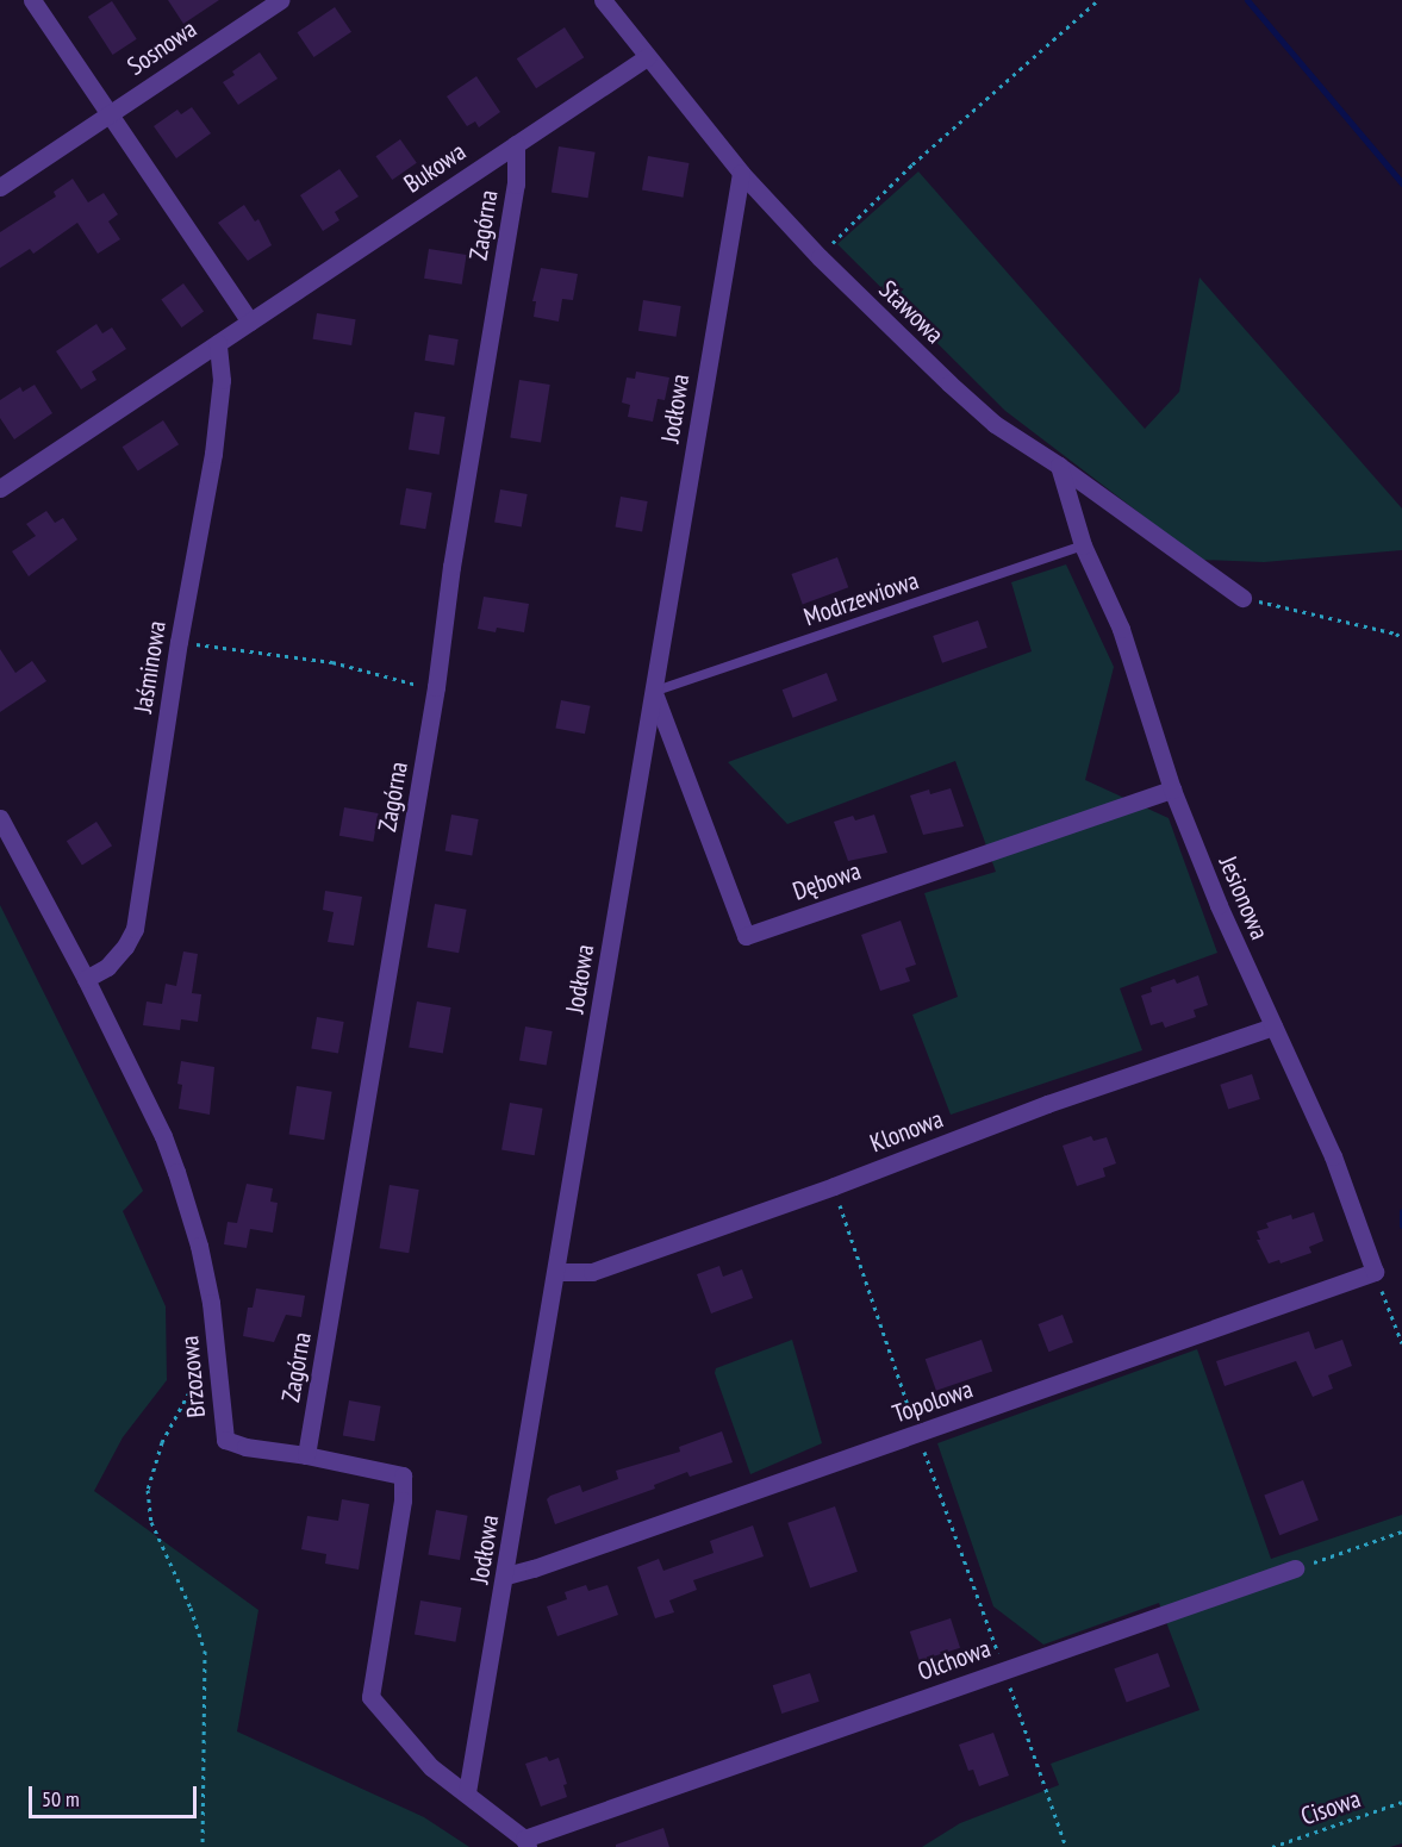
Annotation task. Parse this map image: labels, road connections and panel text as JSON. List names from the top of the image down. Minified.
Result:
{"streets":{"street":["Sosnowa","Bukowa","Zagórna","Stawowa","Jodłowa","Jaśminowa","Dębowa","Jesionowa","Klonowa","Brzozowa","Topolowa","Olchowa"],"lane":["Modrzewiowa"],"path":["Cisowa"]},"crossings":[["Bukowa","Zagórna"],["Bukowa","Stawowa"],["Bukowa","Jaśminowa"],["Zagórna","Brzozowa"],["Stawowa","Jodłowa"],["Stawowa","Jesionowa"],["Jodłowa","Modrzewiowa"],["Jodłowa","Dębowa"],["Jodłowa","Klonowa"],["Jodłowa","Brzozowa"],["Jodłowa","Topolowa"],["Modrzewiowa","Dębowa"],["Modrzewiowa","Jesionowa"],["Jaśminowa","Brzozowa"],["Dębowa","Jesionowa"],["Jesionowa","Klonowa"],["Jesionowa","Topolowa"],["Brzozowa","Olchowa"]],"scale_bar":"50 m"}
